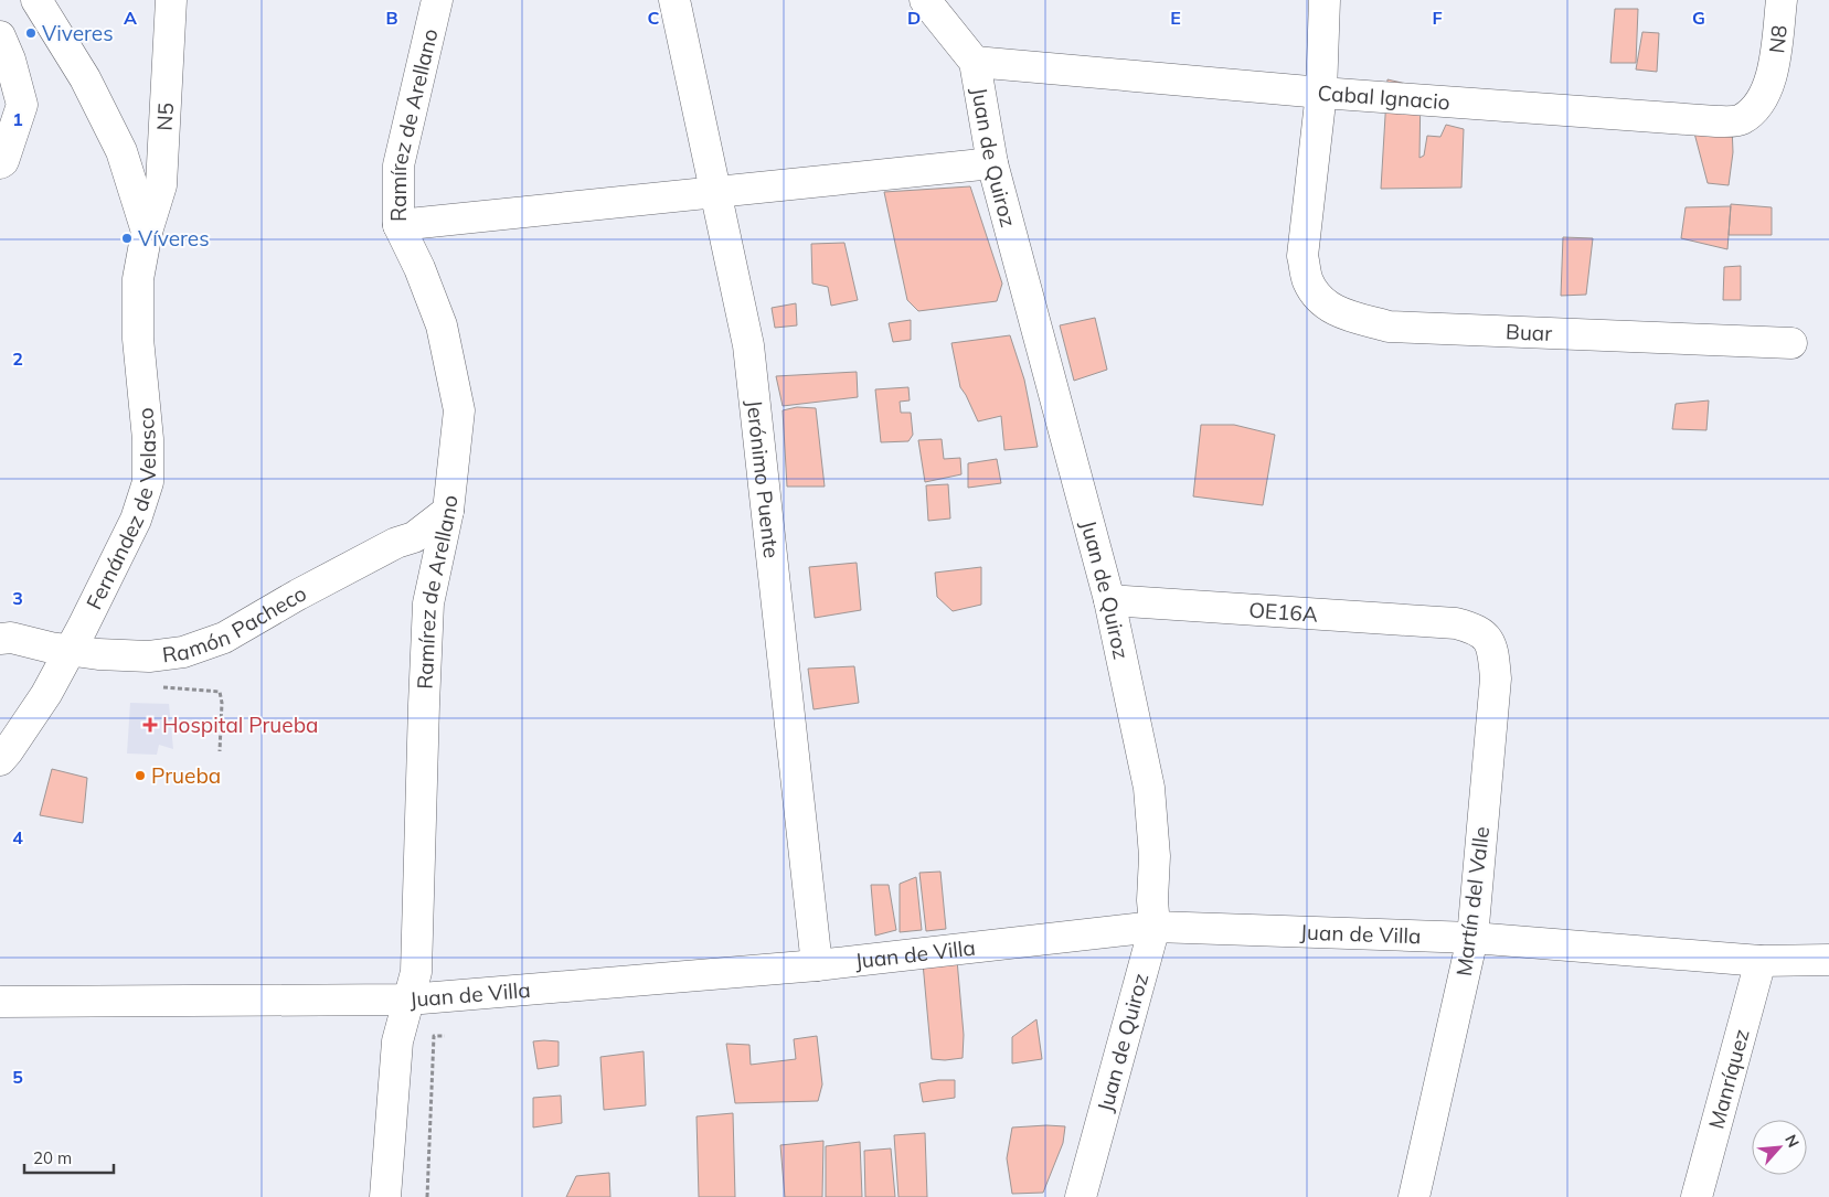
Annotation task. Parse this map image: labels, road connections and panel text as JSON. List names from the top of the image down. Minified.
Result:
{"streets":{"street":["N8","Cabal Ignacio","N5","Ramírez de Arellano","Juan de Quiroz","Buar","Jerónimo Puente","Fernández de Velasco","OE16A","Ramón Pacheco","Martín del Valle","Juan de Villa","Manríquez"]},"crossings":[["N8","Cabal Ignacio"],["Cabal Ignacio","Juan de Quiroz"],["Cabal Ignacio","Buar"],["N5","Fernández de Velasco"],["Ramírez de Arellano","Ramón Pacheco"],["Ramírez de Arellano","Juan de Villa"],["Juan de Quiroz","OE16A"],["Juan de Quiroz","Juan de Villa"],["Jerónimo Puente","Juan de Villa"],["Fernández de Velasco","Ramón Pacheco"],["OE16A","Martín del Valle"],["Martín del Valle","Juan de Villa"],["Juan de Villa","Manríquez"]],"places":{"other":["Viveres","Víveres","Prueba"],"health":["Hospital Prueba"]},"scale_bar":"20 m","north":"top right","grid":{"columns":["A","B","C","D","E","F","G"],"rows":["1","2","3","4","5"]}}
